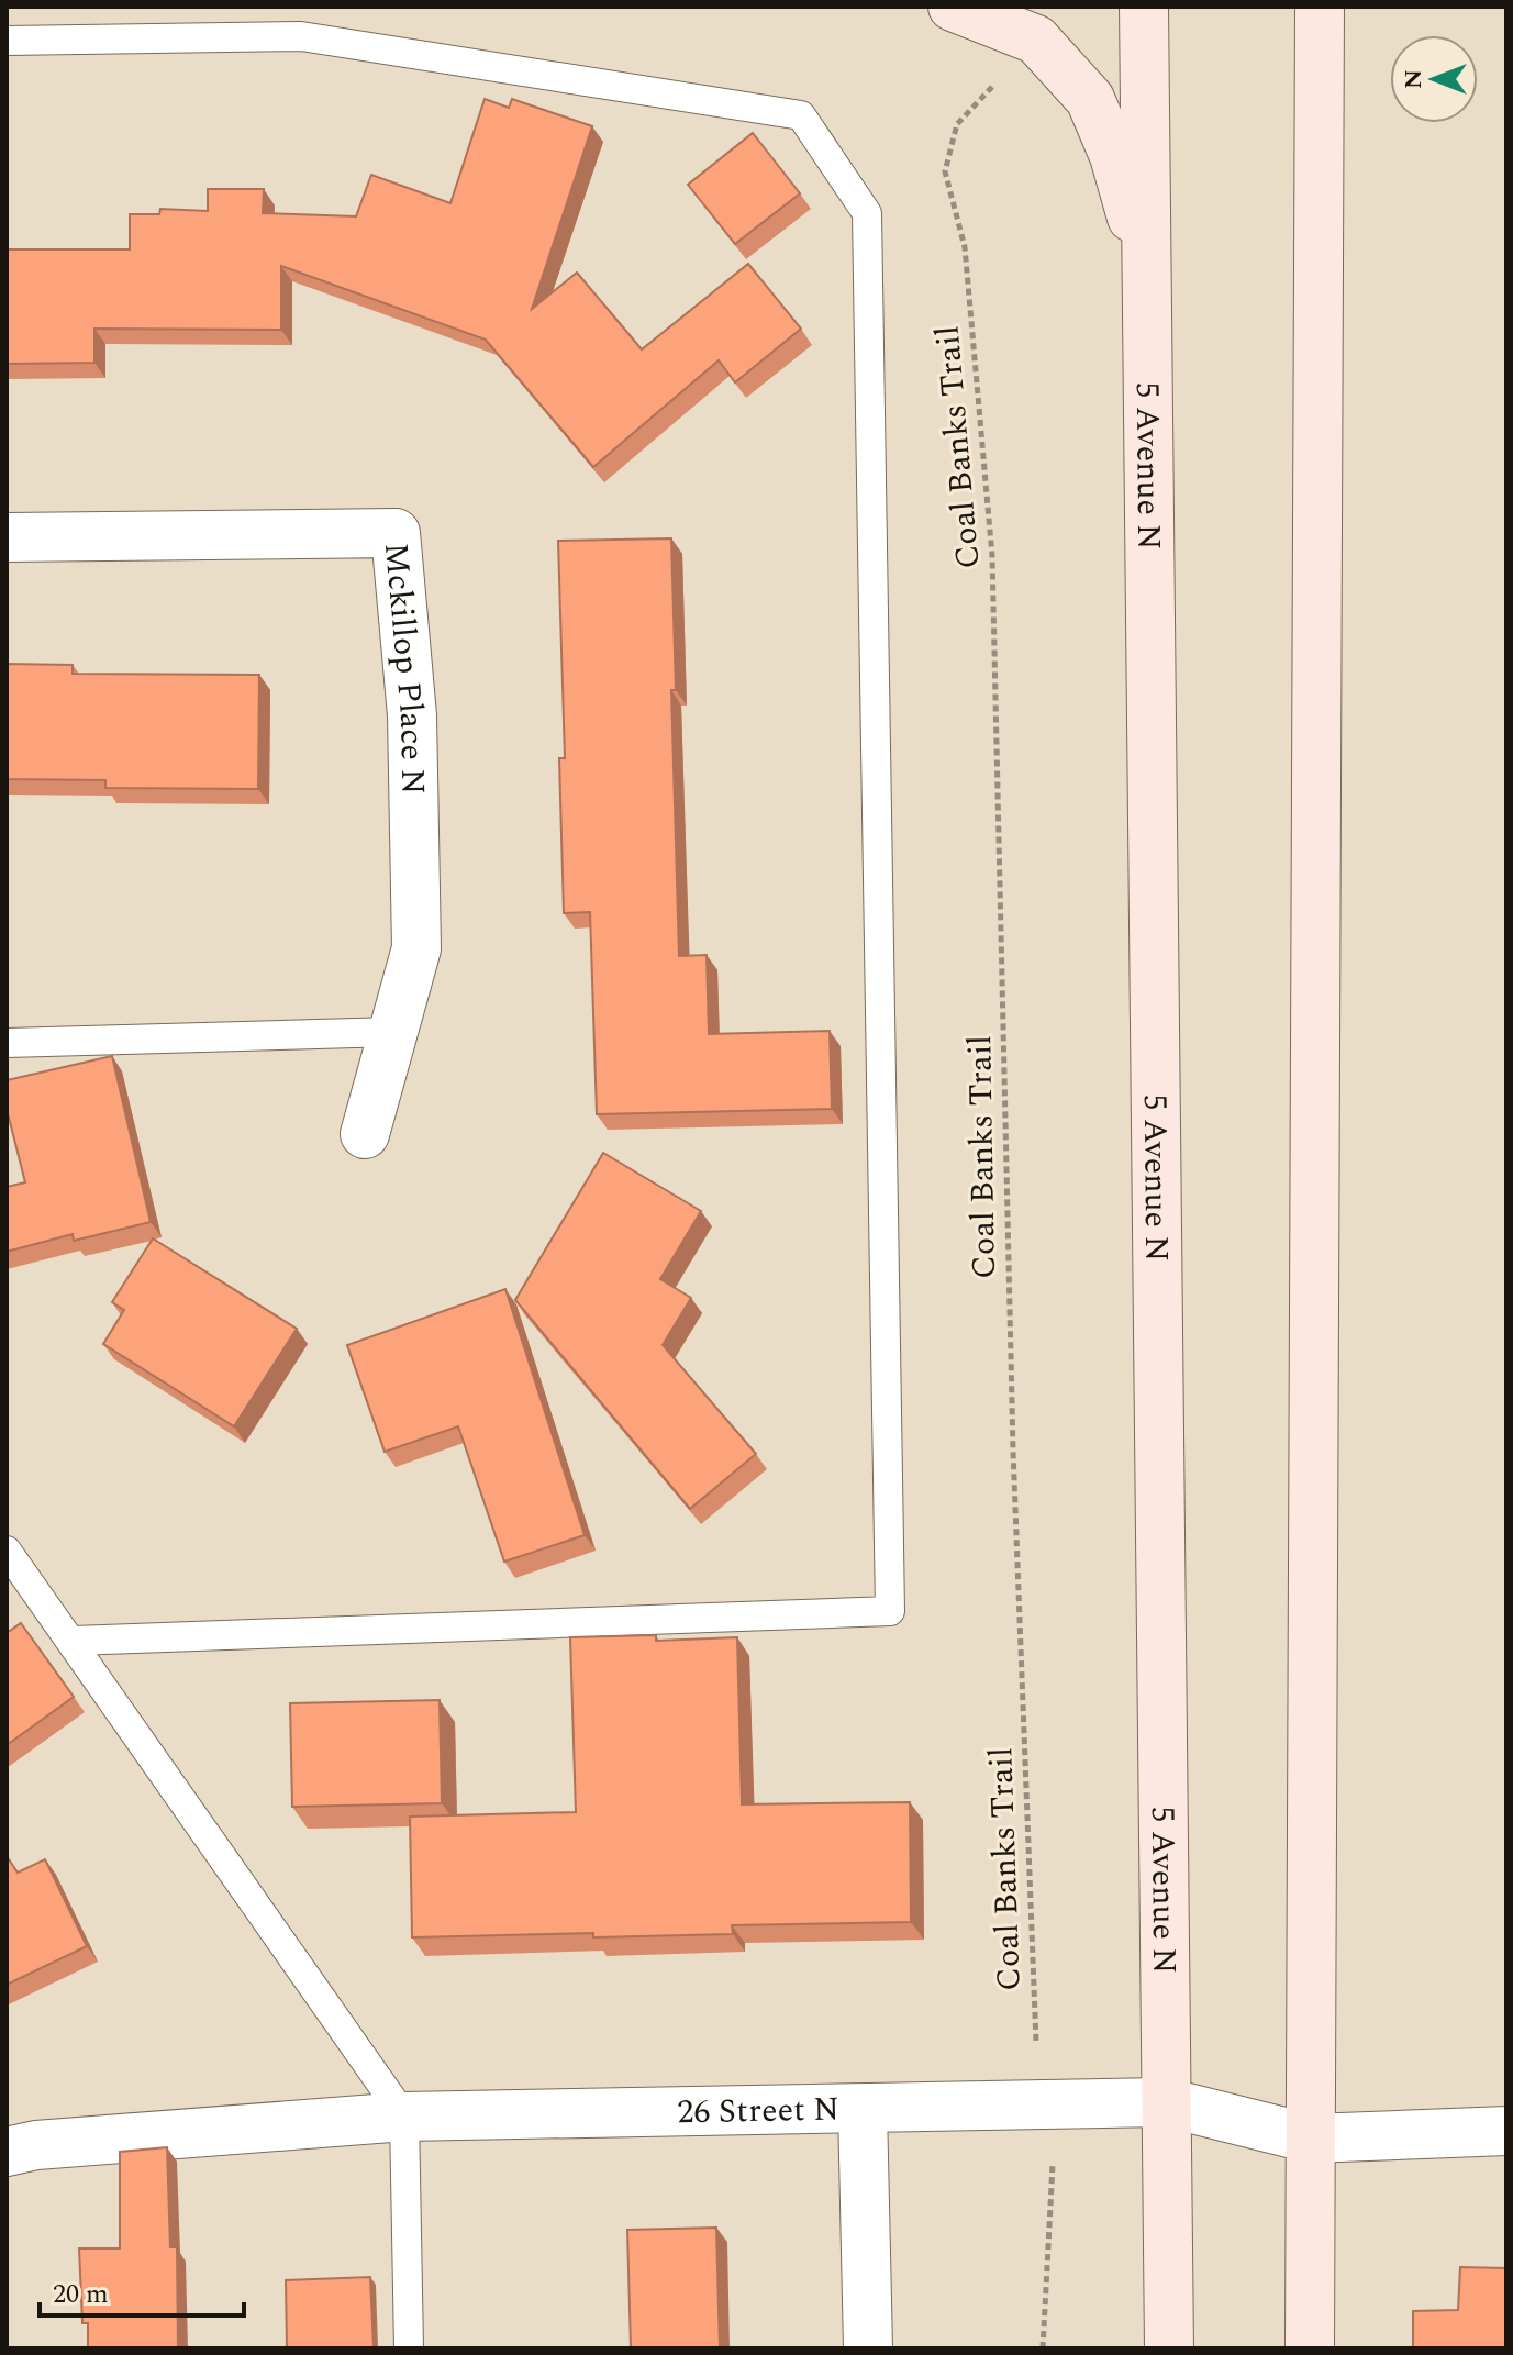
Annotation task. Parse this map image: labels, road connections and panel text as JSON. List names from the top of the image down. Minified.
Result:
{"streets":{"main road":["5 Avenue N"],"street":["Mckillop Place N","26 Street N"],"path":["Coal Banks Trail"]},"crossings":[["Coal Banks Trail","26 Street N"],["5 Avenue N","26 Street N"]],"scale_bar":"20 m","north":"left"}
